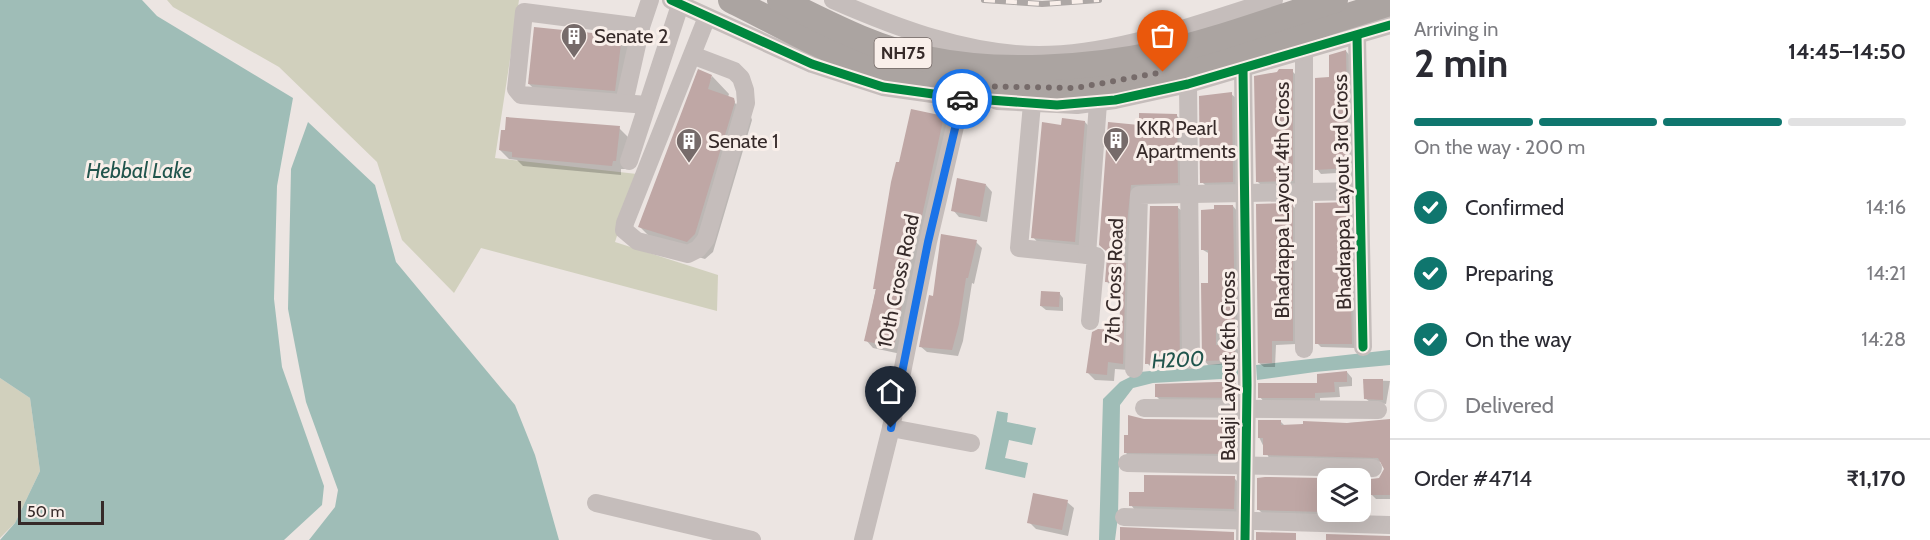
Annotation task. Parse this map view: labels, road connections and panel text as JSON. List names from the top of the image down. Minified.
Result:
{"streets":{"highway":["NH75"],"street":["Bhadrappa Layout 3rd Cross","Bhadrappa Layout 4th Cross","10th Cross Road","7th Cross Road","Balaji Layout 6th Cross"]},"crossings":[["NH75","10th Cross Road"]],"water":["Hebbal Lake","H200"],"places":{"building":["Senate 2","KKR Pearl Apartments","Senate 1"]},"scale_bar":"50 m","page":{"heading":["2 min","Arriving in","14:45–14:50"],"panel":["Order #4714","₹1,170"],"bar":"On the way · 200 m","list":[["Confirmed","14:16"],["Preparing","14:21"],["On the way","14:28"],"Delivered"],"scale":"50 m"}}
